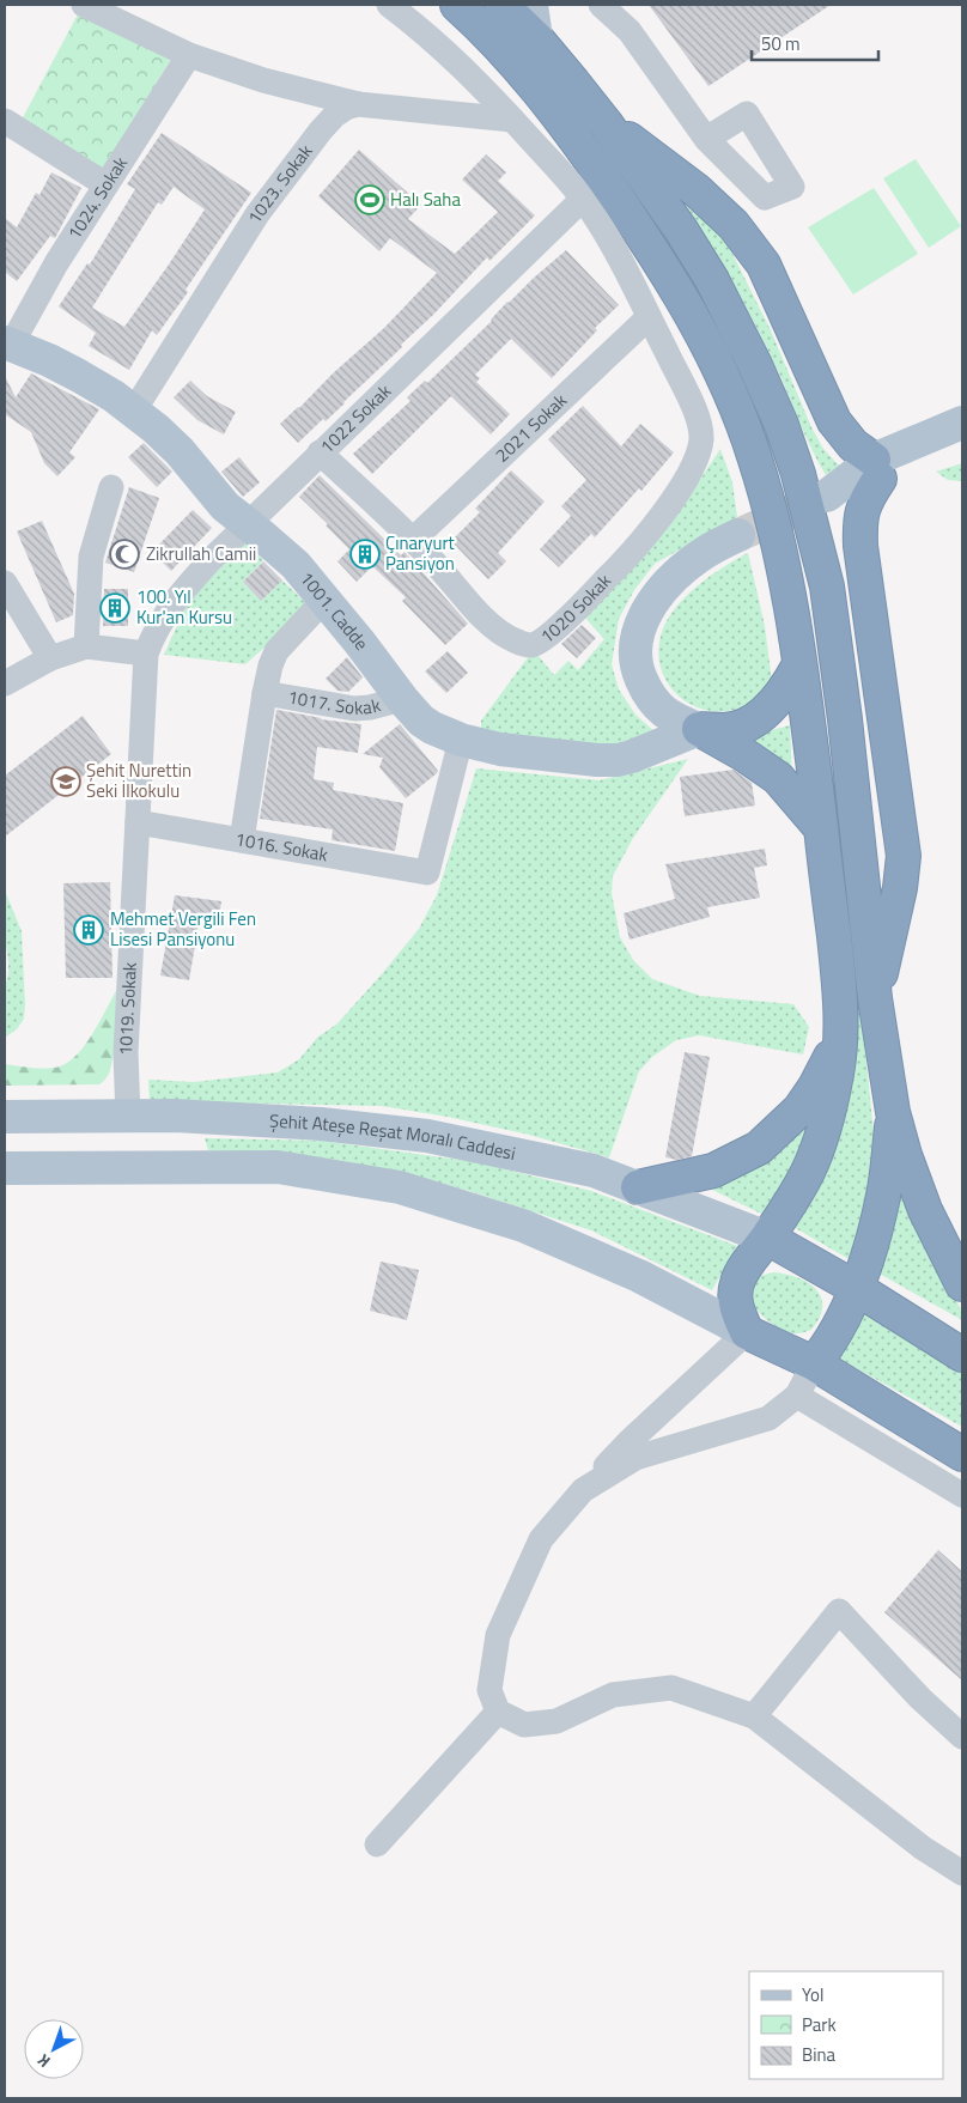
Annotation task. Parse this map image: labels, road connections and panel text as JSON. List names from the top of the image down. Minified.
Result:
{"streets":{"main road":["1001. Cadde","Şehit Ateşe Reşat Moralı Caddesi"],"street":["1023. Sokak","1024. Sokak","1022 Sokak","2021 Sokak","1020 Sokak","1017. Sokak","1016. Sokak","1019. Sokak"]},"crossings":[["1023. Sokak","1001. Cadde"],["1024. Sokak","1001. Cadde"],["1022 Sokak","1020 Sokak"],["1022 Sokak","1001. Cadde"],["1022 Sokak","1019. Sokak"],["2021 Sokak","1020 Sokak"],["1001. Cadde","1017. Sokak"],["1001. Cadde","1016. Sokak"],["1016. Sokak","1019. Sokak"],["1019. Sokak","Şehit Ateşe Reşat Moralı Caddesi"]],"places":{"sports":["Halı Saha"],"mosque":["Zikrullah Camii"],"building":["Çınaryurt Pansiyon","100. Yıl Kur'an Kursu","Mehmet Vergili Fen Lisesi Pansiyonu"],"school or university":["Şehit Nurettin Seki İlkokulu"]},"legend":["Yol","Park","Bina"],"scale_bar":"50 m","north":"bottom left"}
